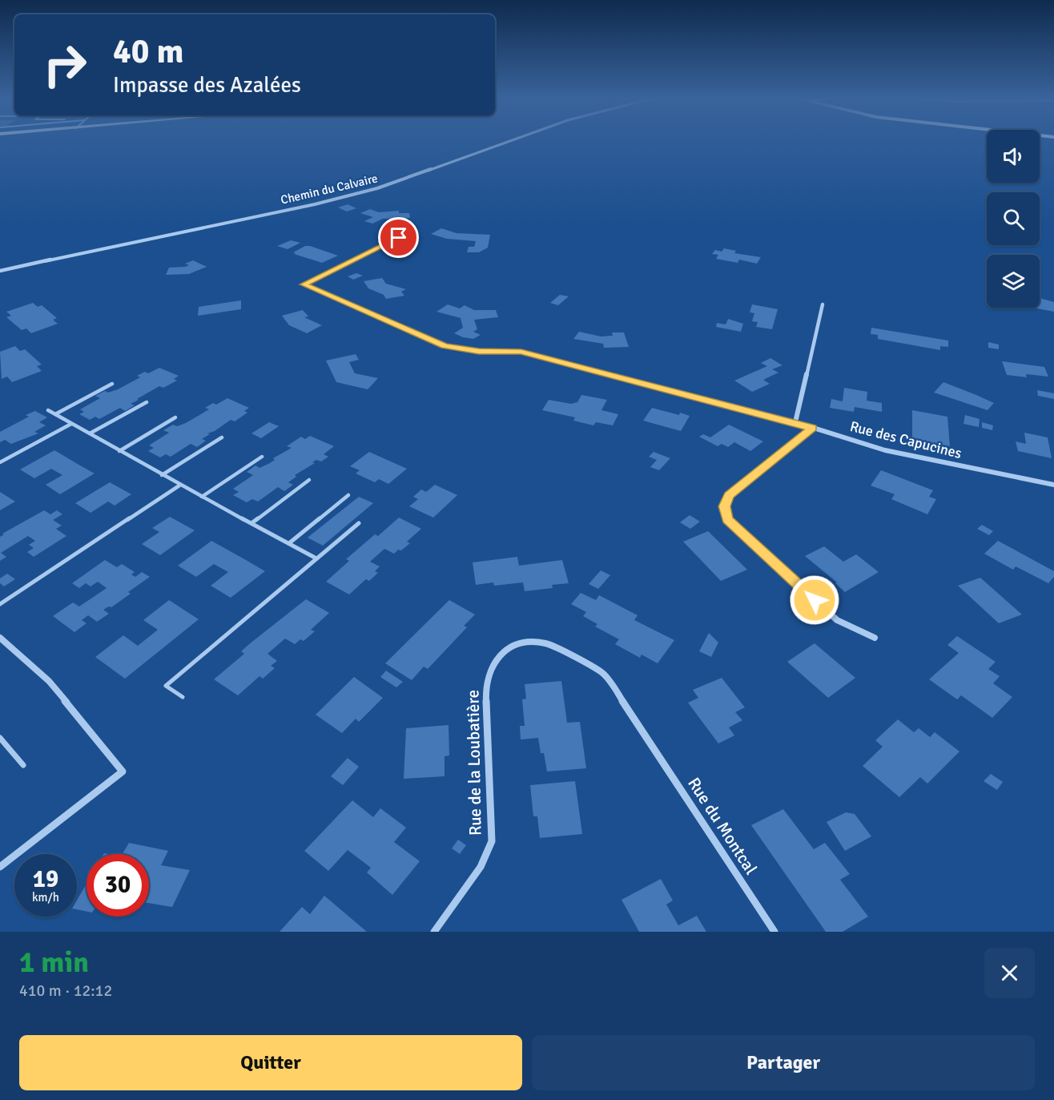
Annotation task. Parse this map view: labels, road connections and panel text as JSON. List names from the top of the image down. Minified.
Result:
{"streets":{"street":["Chemin du Calvaire","Rue des Capucines","Rue de la Loubatière","Rue du Montcal"]},"crossings":[["Rue de la Loubatière","Rue du Montcal"]],"page":{"turn":["40 m","Impasse des Azalées"],"speed":"19 km/h","limit":"30","heading":["1 min","410 m · 12:12"],"buttons":["Quitter","Partager"]}}
